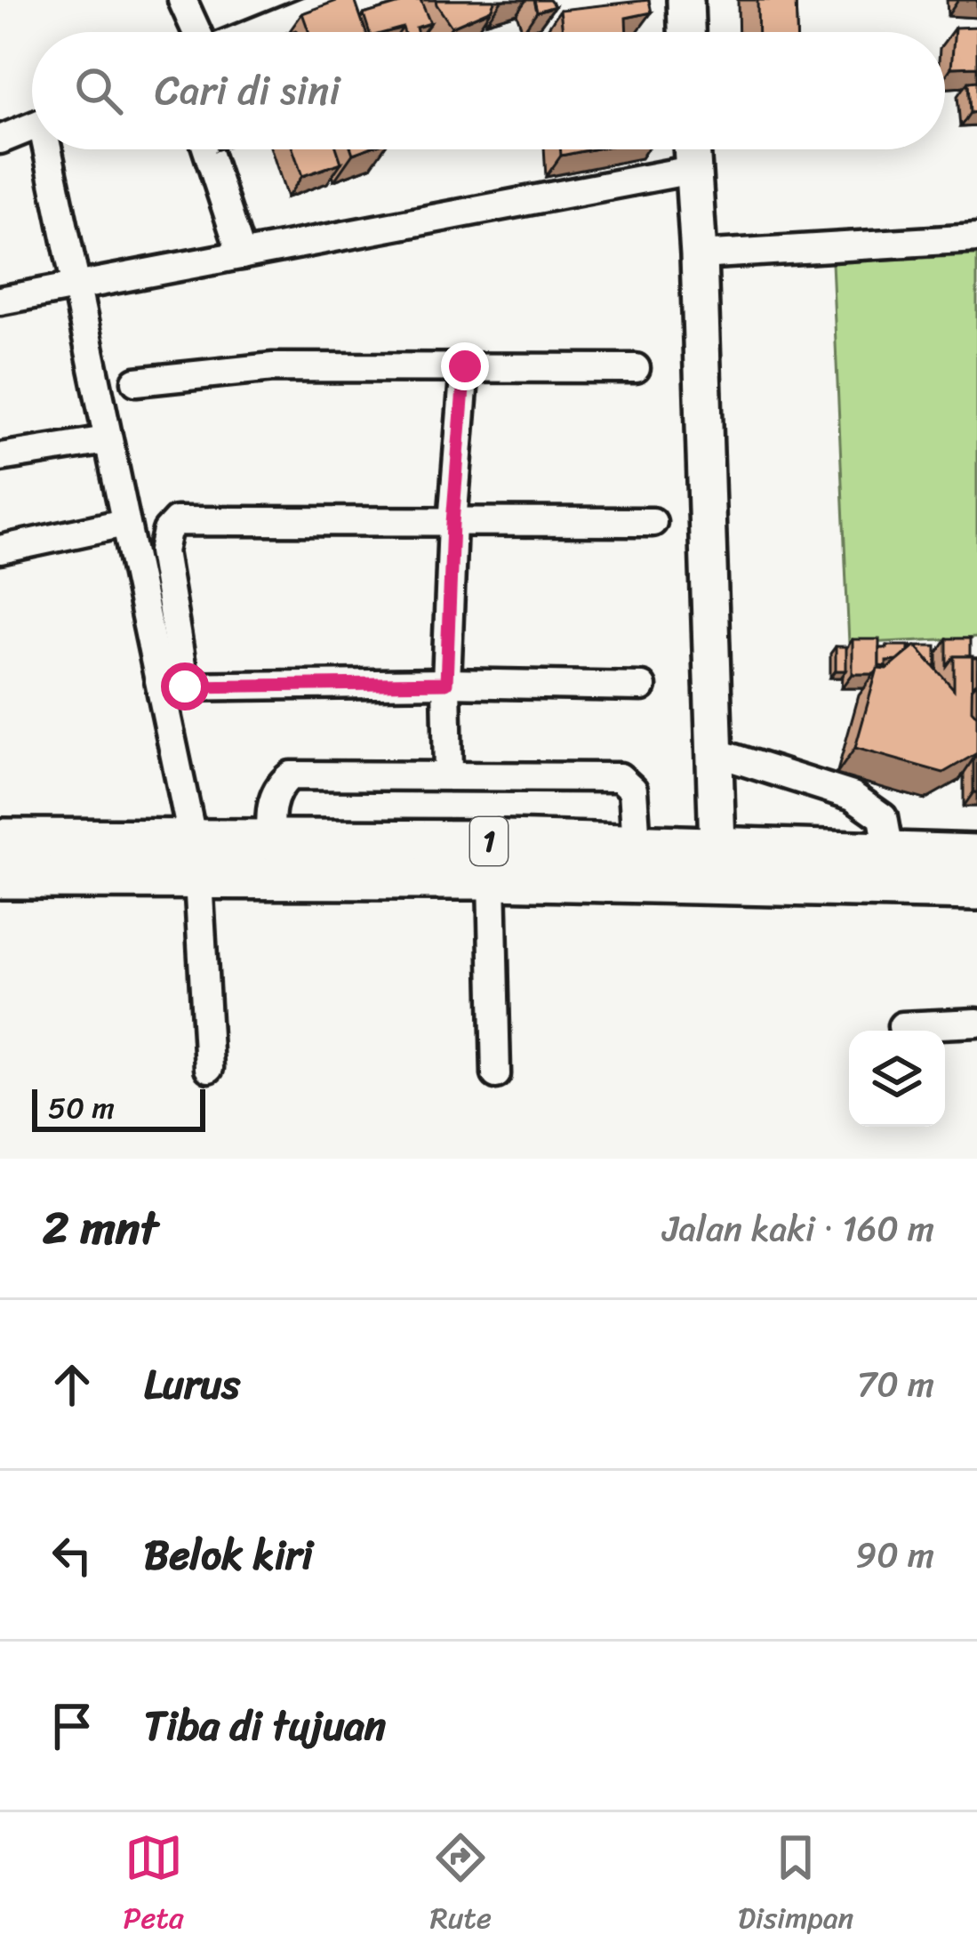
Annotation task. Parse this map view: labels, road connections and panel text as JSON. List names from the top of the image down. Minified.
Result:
{"streets":{"highway":["1"]},"scale_bar":"50 m","page":{"search":"Cari di sini","scale":"50 m","heading":["2 mnt","Jalan kaki · 160 m"],"list":[["Lurus","70 m"],["Belok kiri","90 m"],"Tiba di tujuan"],"nav":["Peta","Rute","Disimpan"]}}
